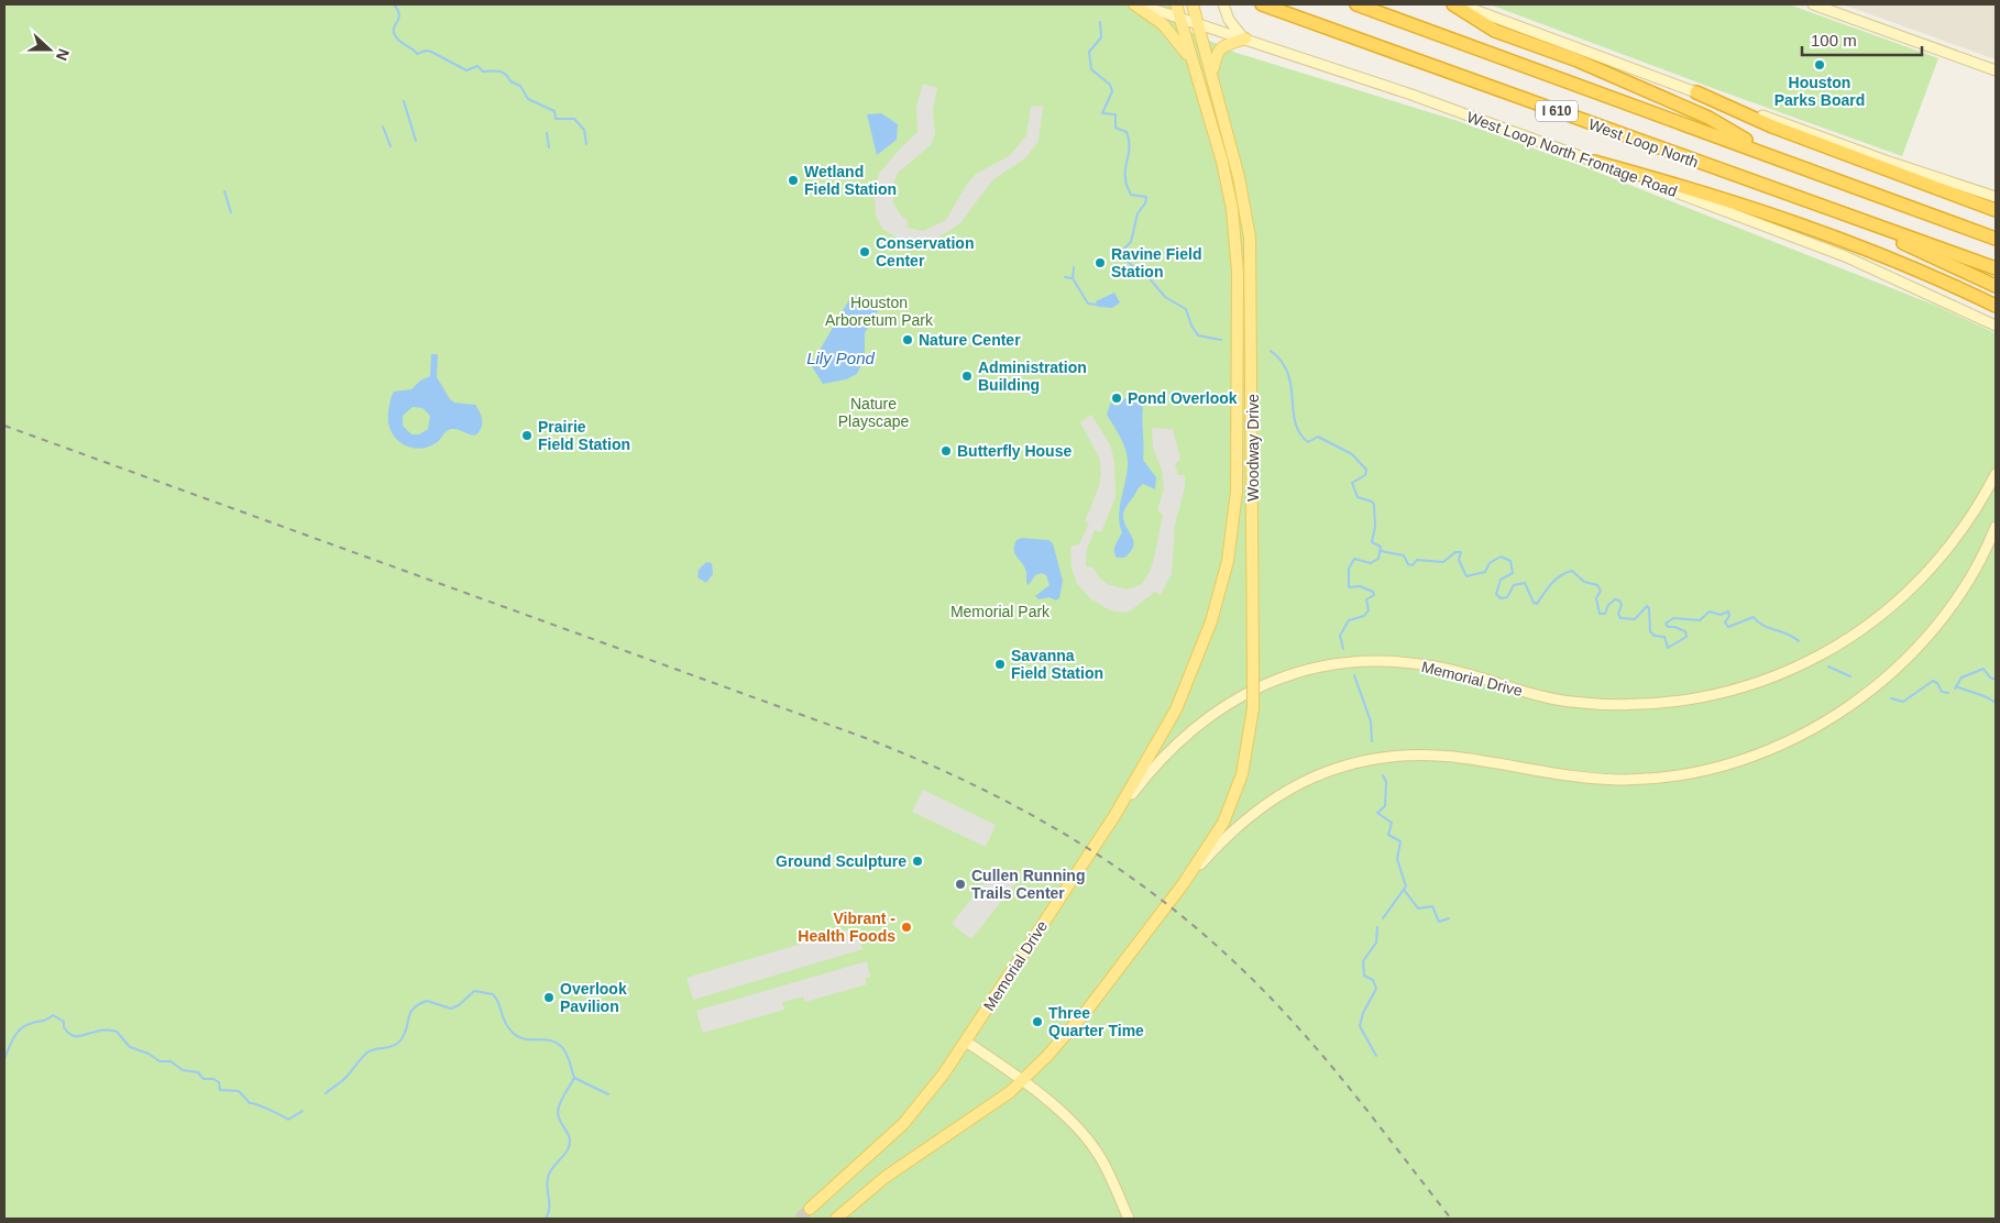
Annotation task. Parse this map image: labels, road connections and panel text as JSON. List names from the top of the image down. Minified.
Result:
{"streets":{"highway":["I 610","West Loop North"],"main road":["West Loop North Frontage Road","Woodway Drive","Memorial Drive"]},"crossings":[["West Loop North Frontage Road","Woodway Drive"],["Woodway Drive","Memorial Drive"]],"water":["Lily Pond"],"parks":["Houston Arboretum Park","Nature Playscape","Memorial Park"],"places":["Houston Parks Board","Wetland Field Station","Conservation Center","Ravine Field Station","Nature Center","Administration Building","Pond Overlook","Prairie Field Station","Butterfly House","Savanna Field Station","Ground Sculpture","Cullen Running Trails Center","Vibrant - Health Foods","Overlook Pavilion","Three Quarter Time"],"scale_bar":"100 m","north":"right"}
